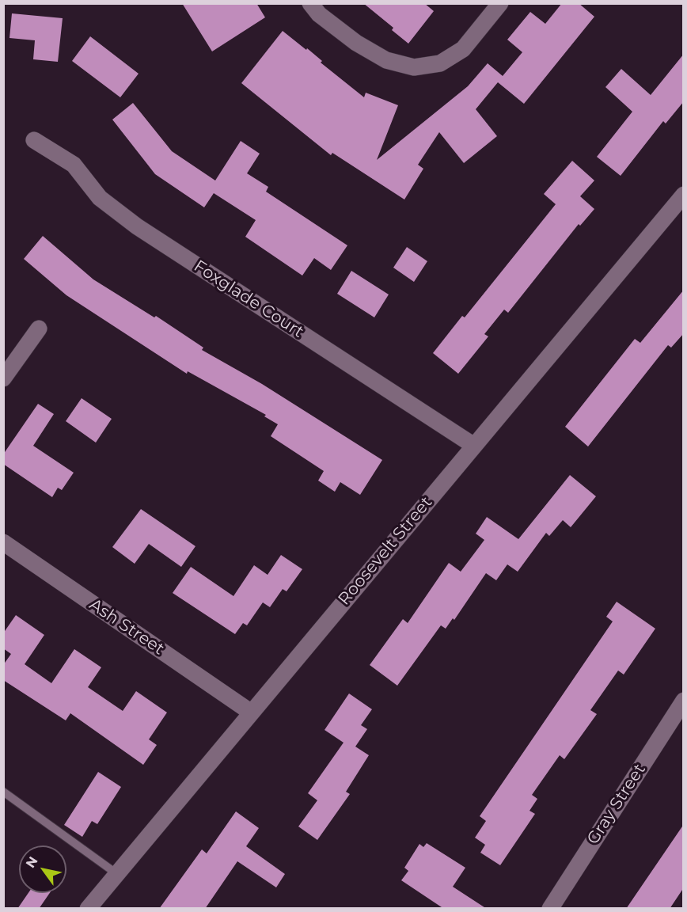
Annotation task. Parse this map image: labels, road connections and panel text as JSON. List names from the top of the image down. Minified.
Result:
{"streets":{"street":["Foxglade Court","Roosevelt Street","Ash Street","Gray Street"]},"crossings":[["Foxglade Court","Roosevelt Street"],["Roosevelt Street","Ash Street"]],"north":"top left"}
